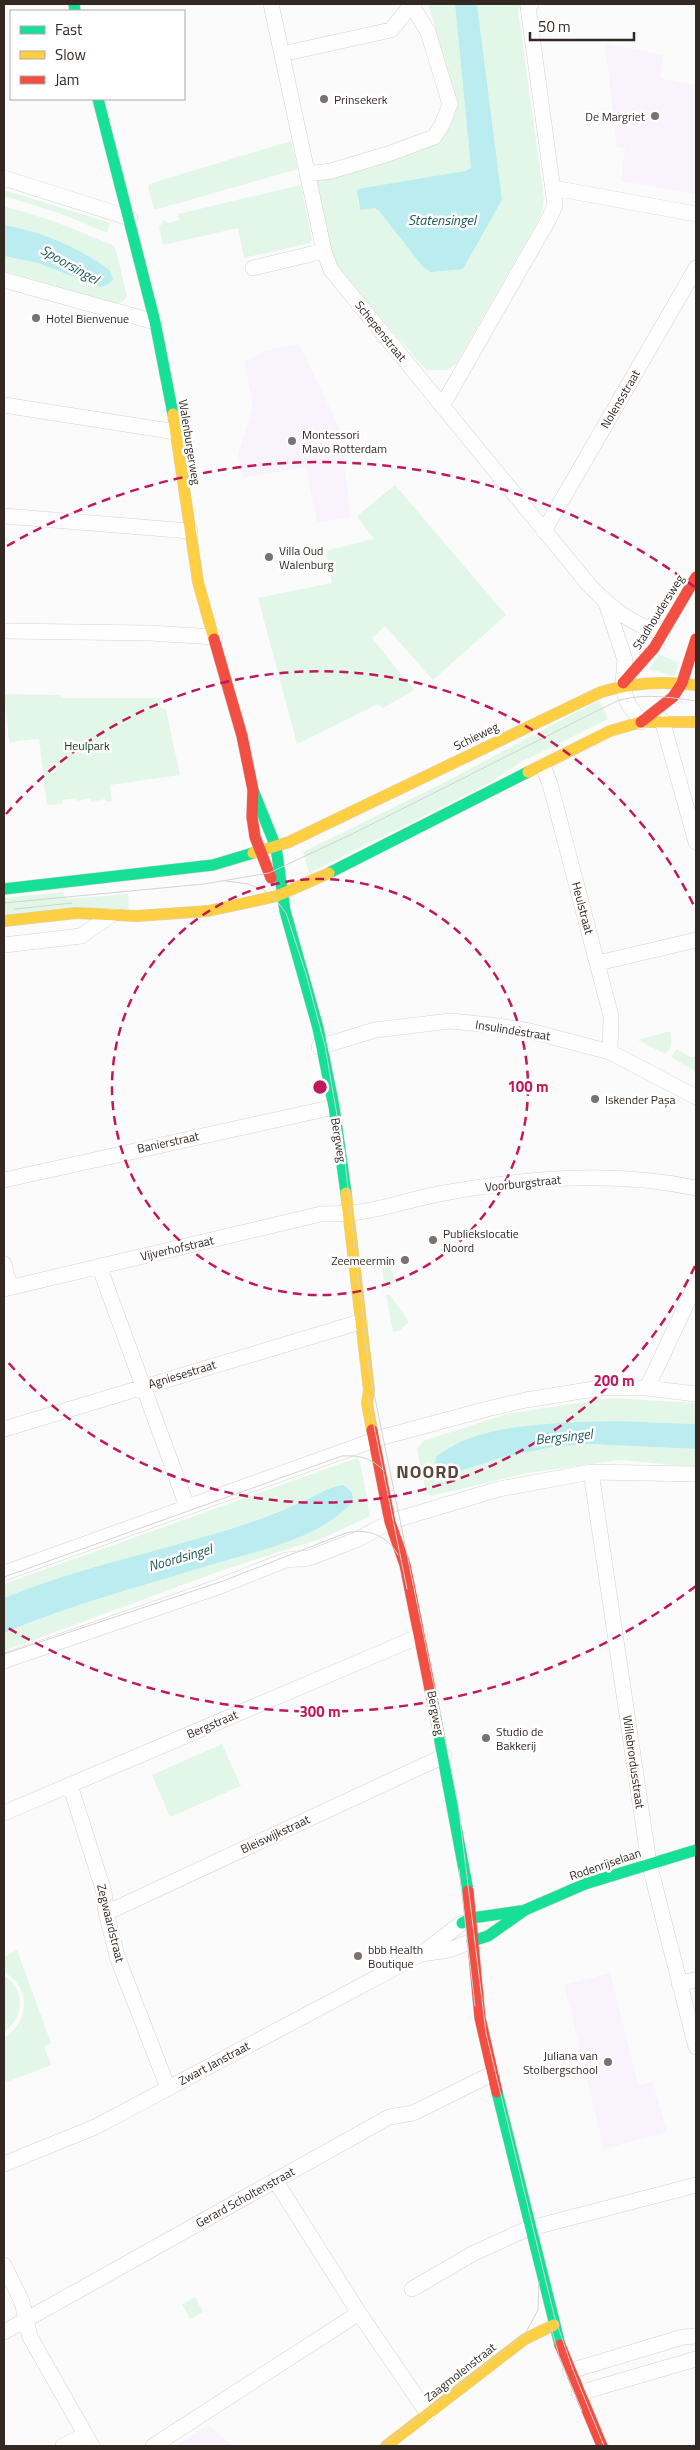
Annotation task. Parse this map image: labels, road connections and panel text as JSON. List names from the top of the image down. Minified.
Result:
{"streets":{"street":["Schepenstraat","Nolensstraat","Walenburgerweg","Stadhoudersweg","Schieweg","Heulstraat","Insulindestraat","Bergweg","Banierstraat","Voorburgstraat","Vijverhofstraat","Agniesestraat","Bergstraat","Willebrordusstraat","Bleiswijkstraat","Rodenrijselaan","Zegwaardstraat","Zwart Janstraat","Gerard Scholtenstraat","Zaagmolenstraat"]},"crossings":[["Schepenstraat","Nolensstraat"],["Schepenstraat","Stadhoudersweg"],["Schepenstraat","Schieweg"],["Walenburgerweg","Schieweg"],["Walenburgerweg","Bergweg"],["Stadhoudersweg","Schieweg"],["Heulstraat","Insulindestraat"],["Insulindestraat","Bergweg"],["Bergweg","Banierstraat"],["Bergweg","Voorburgstraat"],["Bergweg","Vijverhofstraat"],["Bergweg","Agniesestraat"],["Bergweg","Bergstraat"],["Bergweg","Bleiswijkstraat"],["Bergweg","Rodenrijselaan"],["Bergweg","Zwart Janstraat"],["Bergweg","Gerard Scholtenstraat"],["Bergweg","Zaagmolenstraat"],["Voorburgstraat","Vijverhofstraat"],["Bergstraat","Zegwaardstraat"],["Willebrordusstraat","Rodenrijselaan"],["Bleiswijkstraat","Zegwaardstraat"],["Rodenrijselaan","Zwart Janstraat"],["Zegwaardstraat","Zwart Janstraat"]],"districts":["NOORD"],"water":["Statensingel","Spoorsingel","Bergsingel","Noordsingel"],"parks":["Heulpark"],"places":["Prinsekerk","De Margriet","Hotel Bienvenue","Montessori Mavo Rotterdam","Villa Oud Walenburg","Iskender Paşa","Publiekslocatie Noord","Zeemeermin","Studio de Bakkerij","bbb Health Boutique","Juliana van Stolbergschool"],"legend":["Fast","Slow","Jam"],"scale_bar":"50 m","rings":["100 m","200 m","300 m"]}
